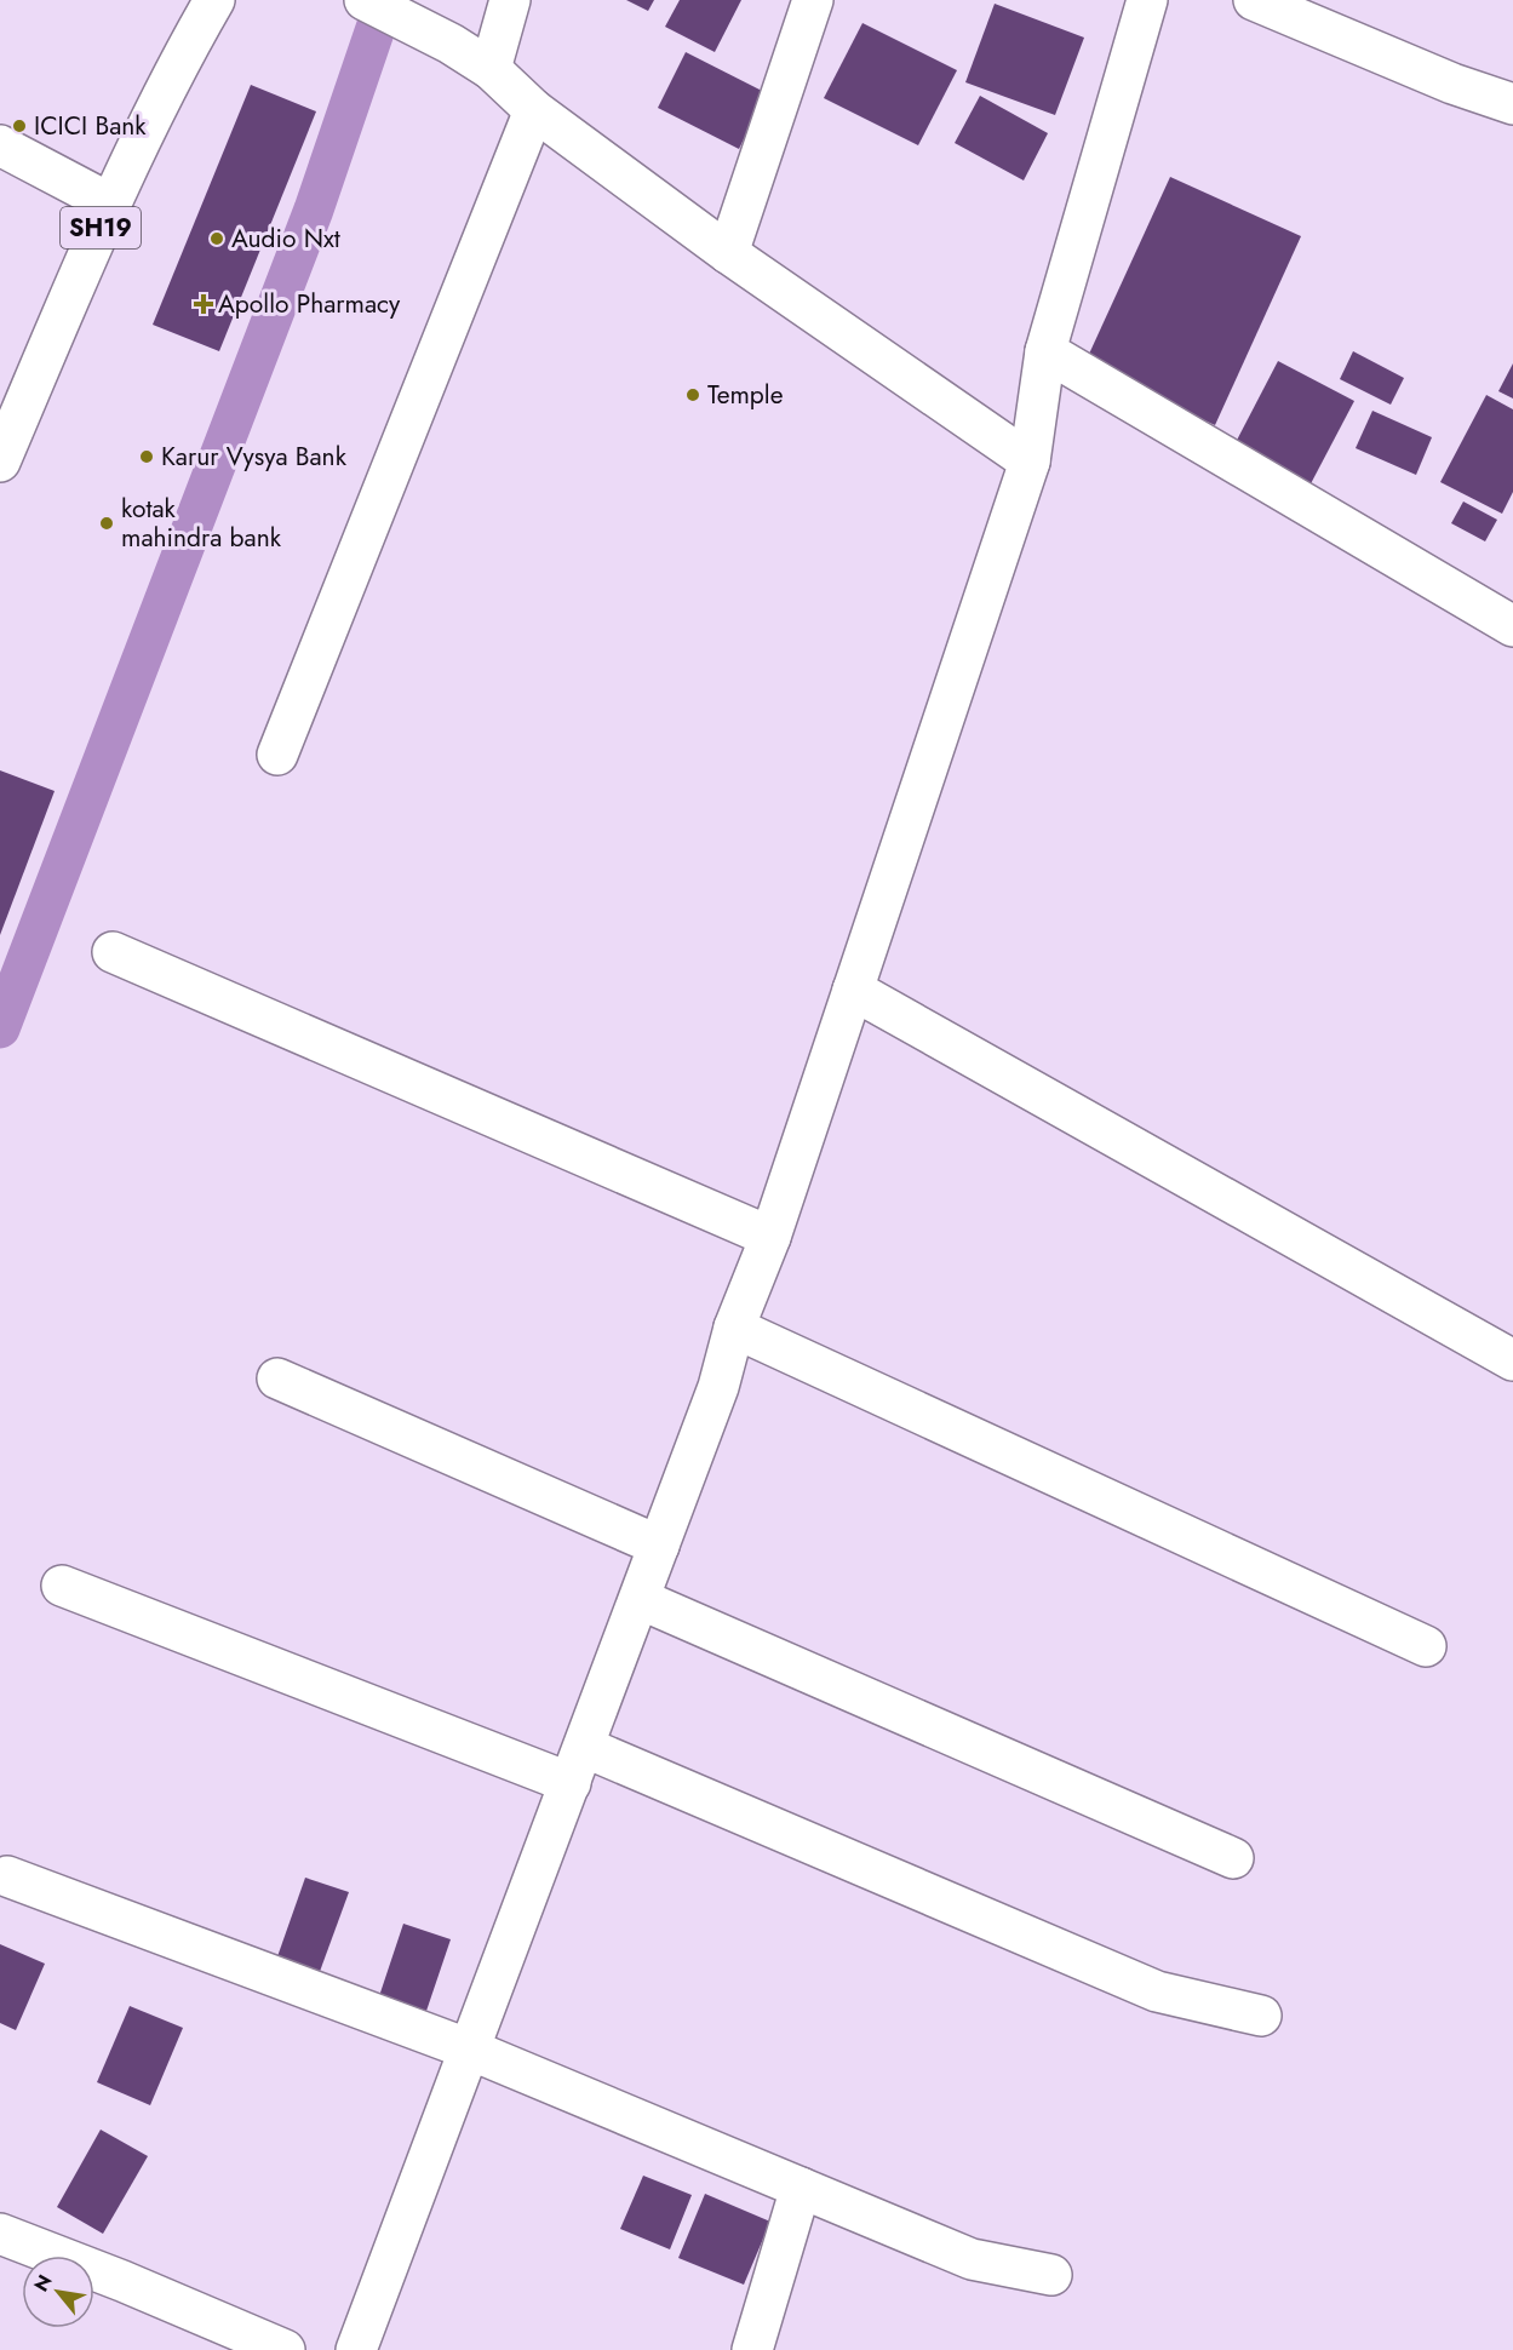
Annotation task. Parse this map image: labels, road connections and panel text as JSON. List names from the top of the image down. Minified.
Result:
{"streets":{"street":["SH19"]},"places":{"other":["ICICI Bank","Audio Nxt","Temple","Karur Vysya Bank","kotak mahindra bank"],"health":["Apollo Pharmacy"]},"north":"top left"}
